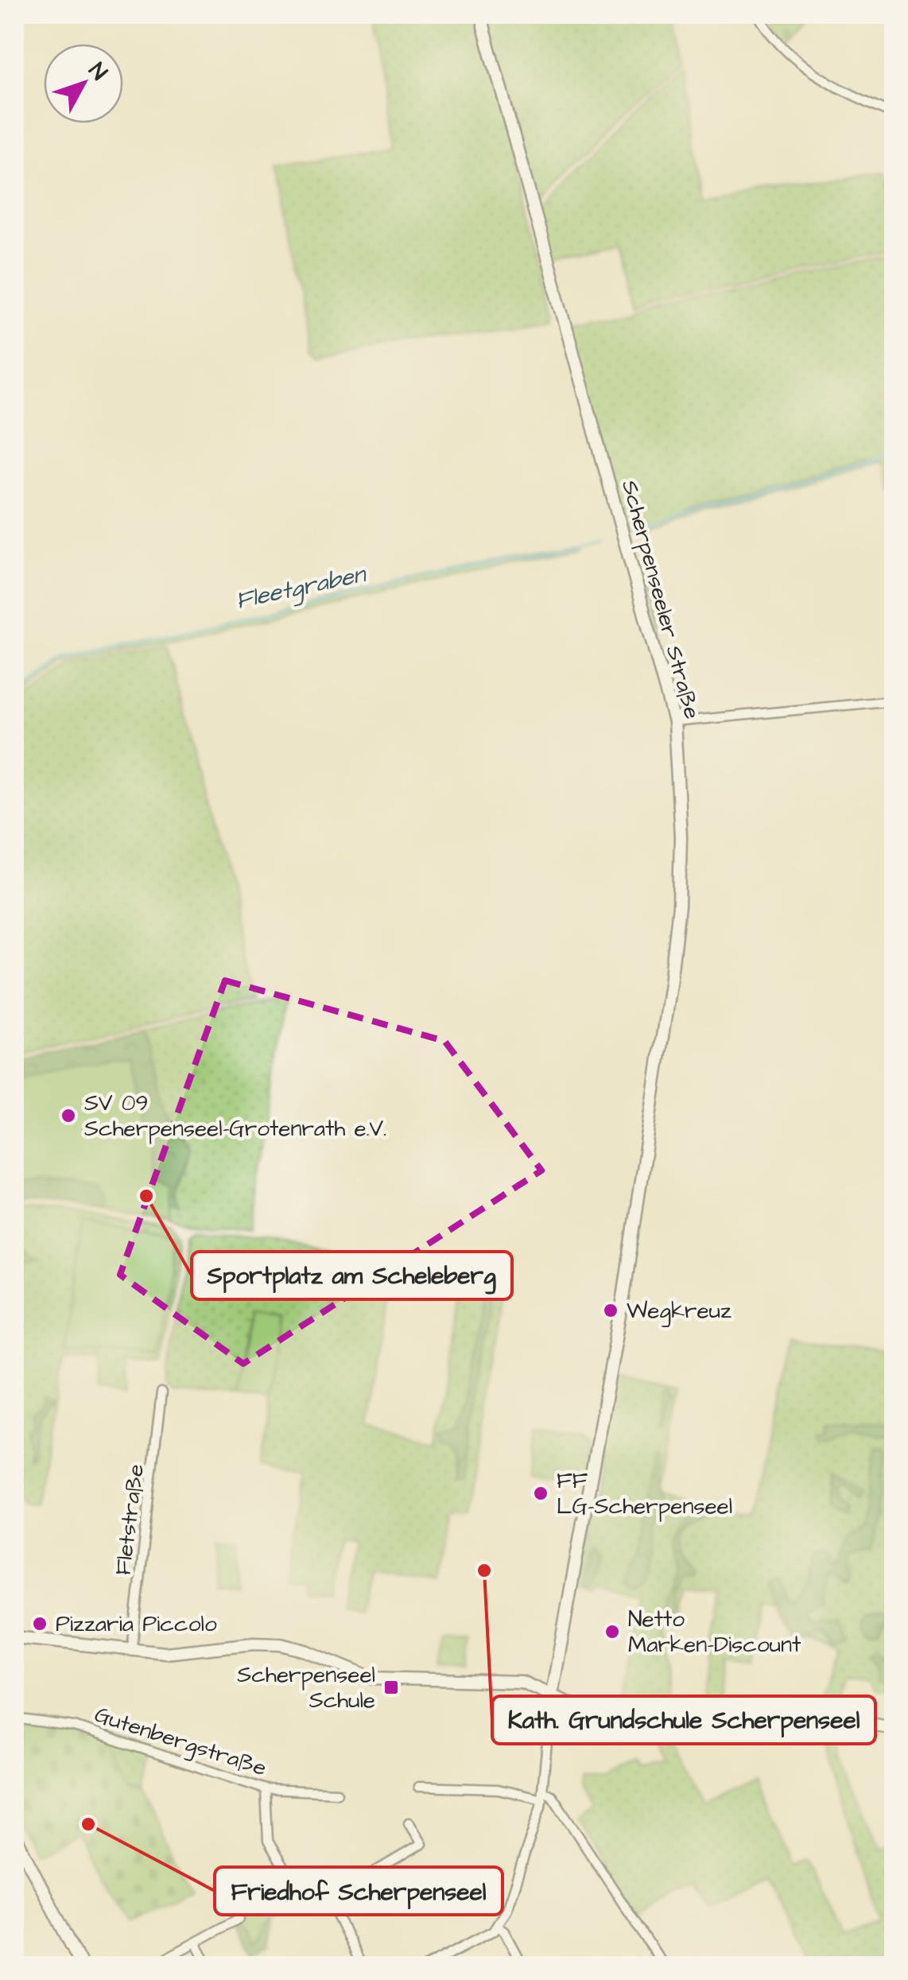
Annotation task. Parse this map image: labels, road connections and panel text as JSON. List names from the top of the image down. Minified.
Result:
{"streets":{"street":["Scherpenseeler Straße","Fletstraße","Gutenbergstraße"]},"water":["Fleetgraben"],"places":{"other":["SV 09 Scherpenseel-Grotenrath e.V.","Sportplatz am Scheleberg","Wegkreuz","FF LG-Scherpenseel","Kath. Grundschule Scherpenseel","Pizzaria Piccolo","Netto Marken-Discount","Friedhof Scherpenseel"],"transit":["Scherpenseel Schule"]},"north":"top right"}
